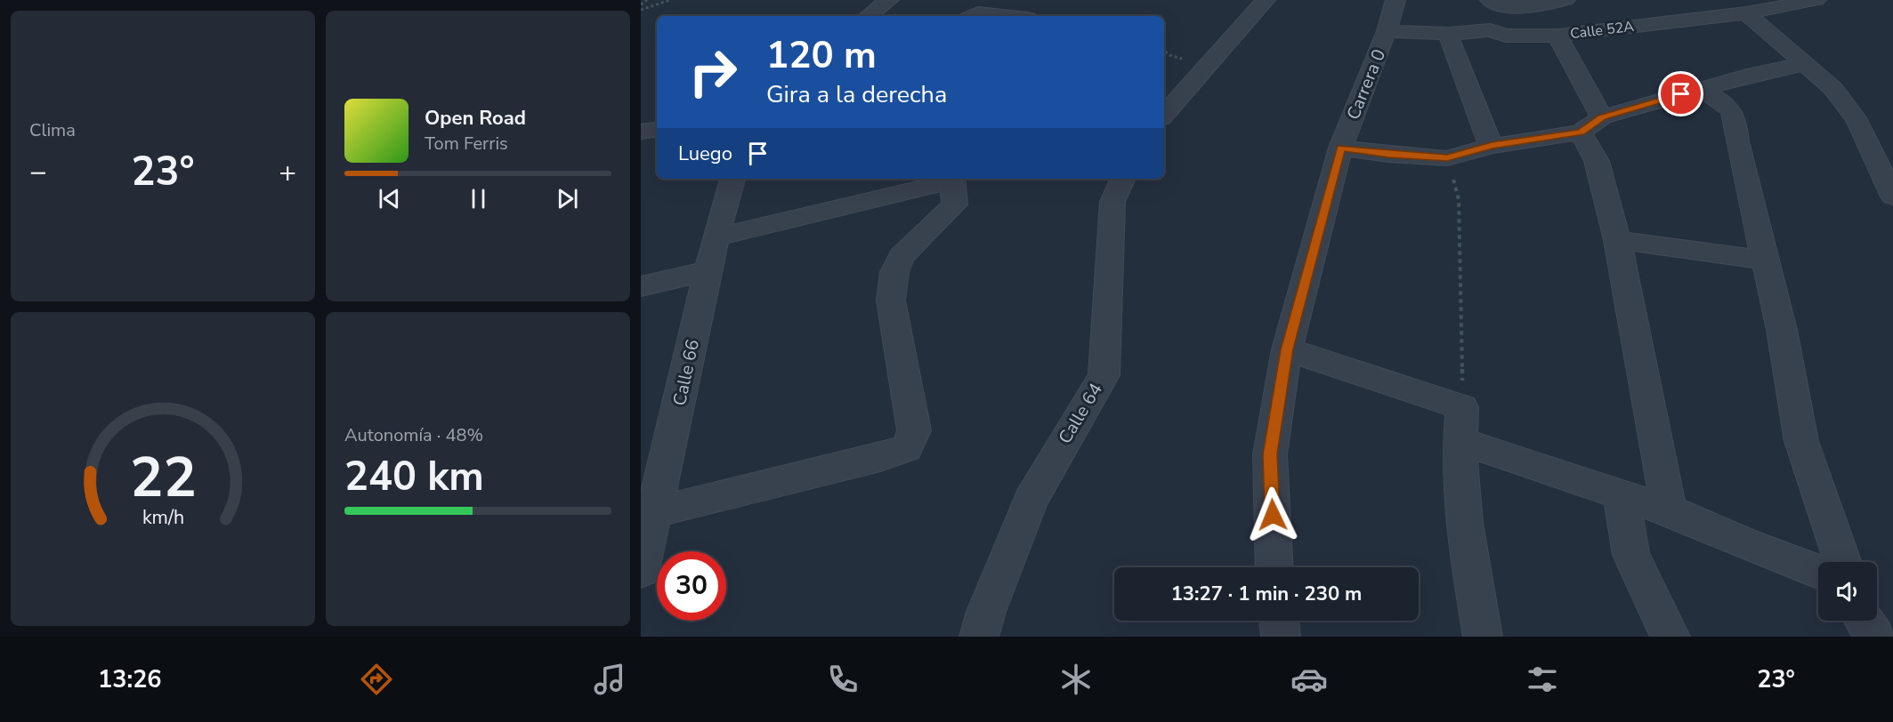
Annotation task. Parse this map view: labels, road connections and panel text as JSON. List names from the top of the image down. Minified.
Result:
{"streets":{"street":["Calle 52A","Carrera 0","Calle 66","Calle 64"]},"crossings":[["Calle 52A","Carrera 0"]],"page":{"tile":["Clima",["Autonomía · 48%","240 km"]],"turn":["120 m","Gira a la derecha"],"song":["Open Road","Tom Ferris"],"then":"Luego","heat":["−","23°","+"],"limit":"30","trip":"13:27 · 1 min · 230 m","tabs":["13:26","23°"],"gauge":["22","km/h"]}}
